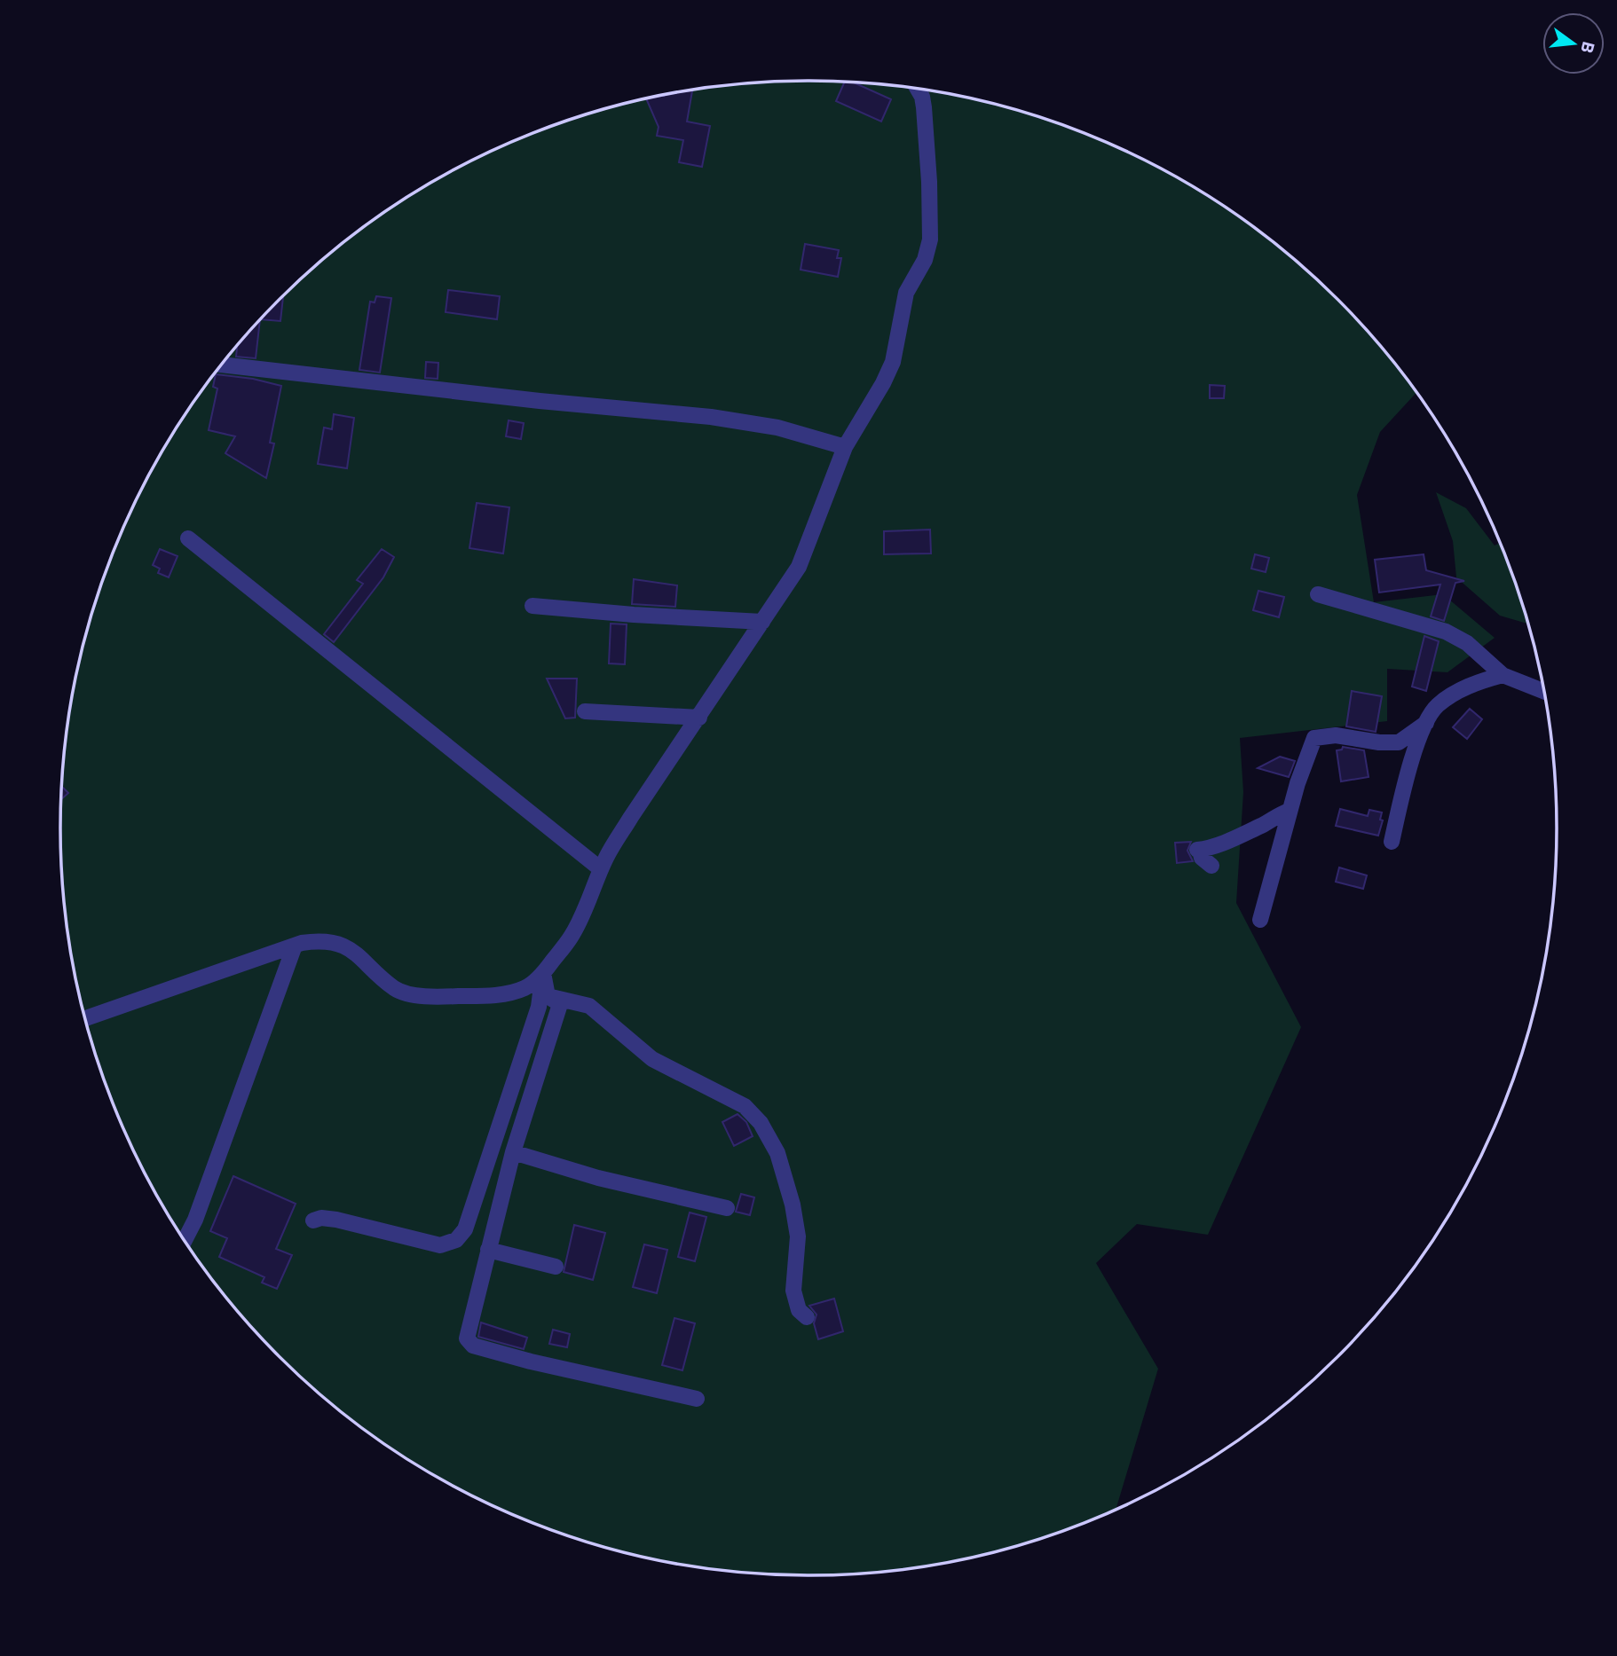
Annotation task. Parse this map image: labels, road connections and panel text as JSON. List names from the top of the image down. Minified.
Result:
{"north":"right"}
